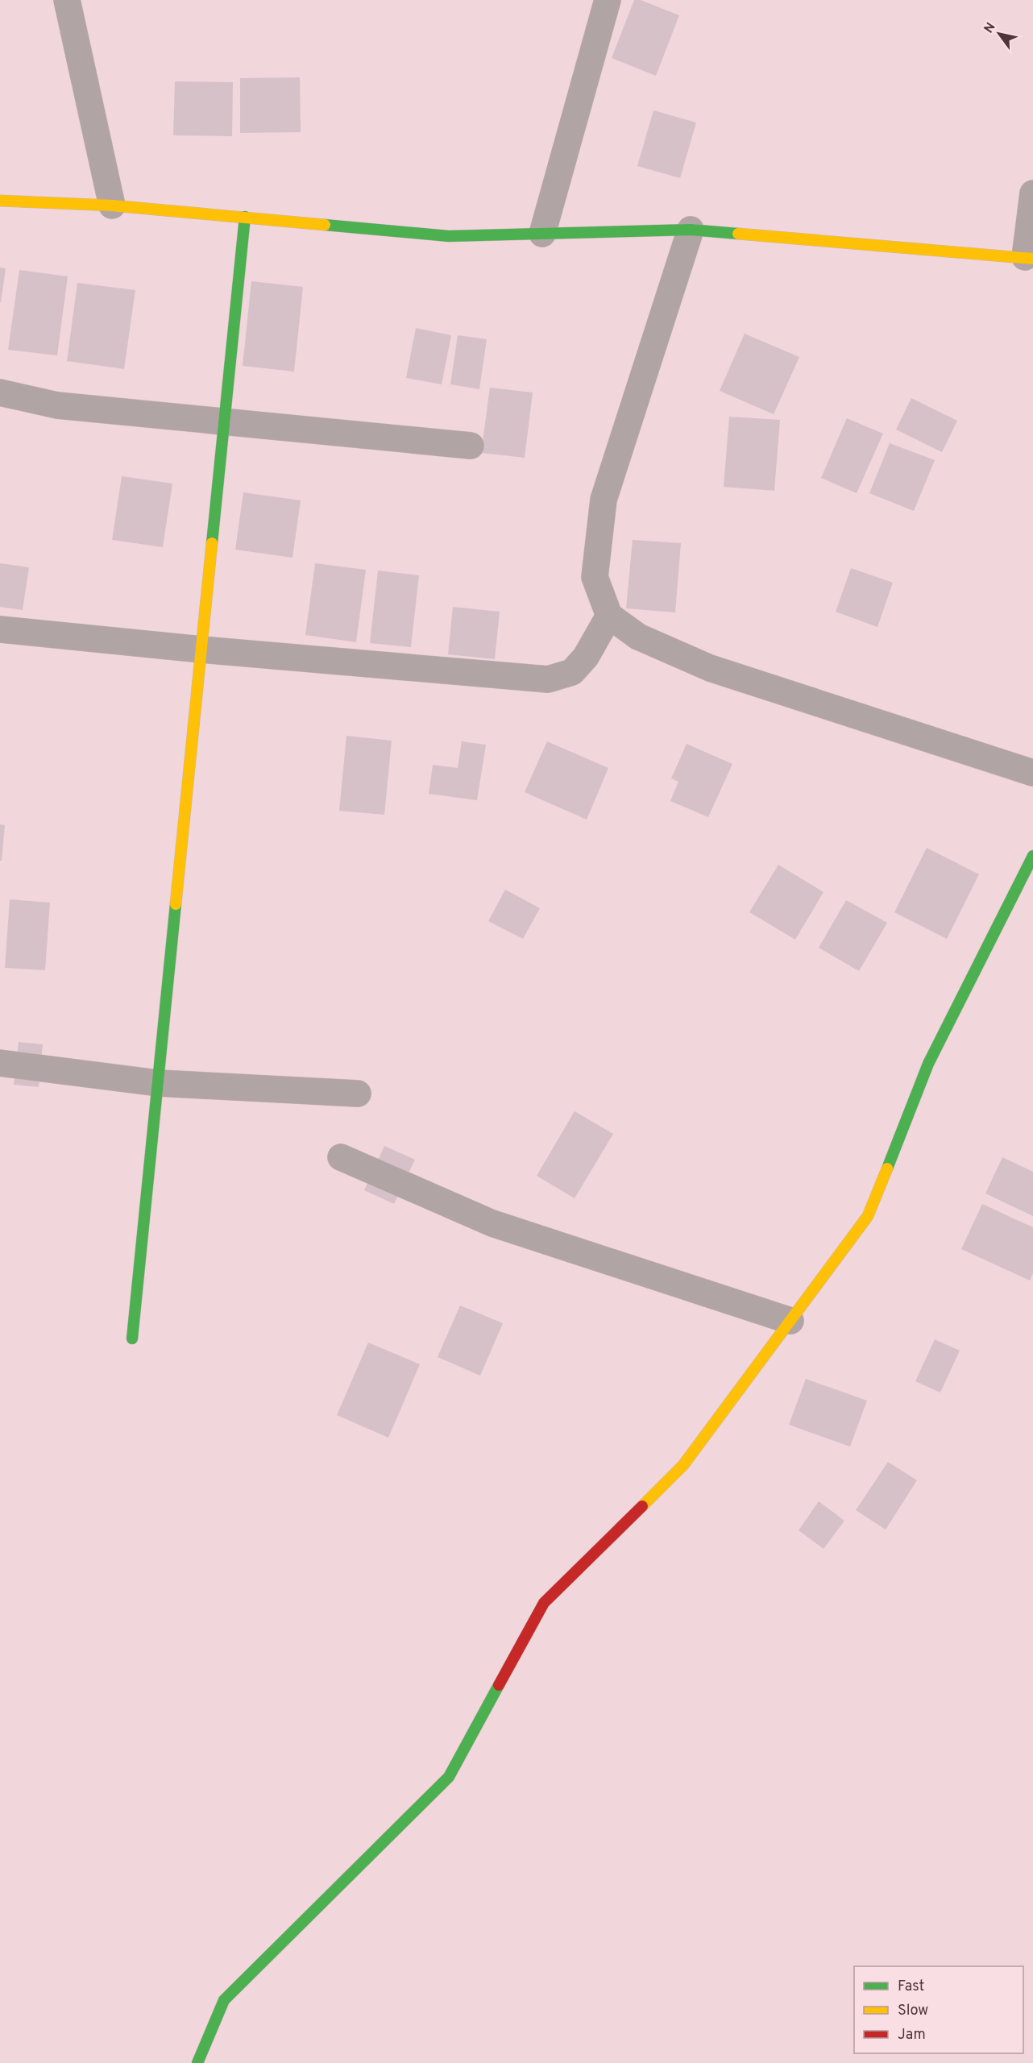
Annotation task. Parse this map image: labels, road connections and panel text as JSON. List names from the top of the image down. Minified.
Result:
{"legend":["Fast","Slow","Jam"],"north":"top left"}
